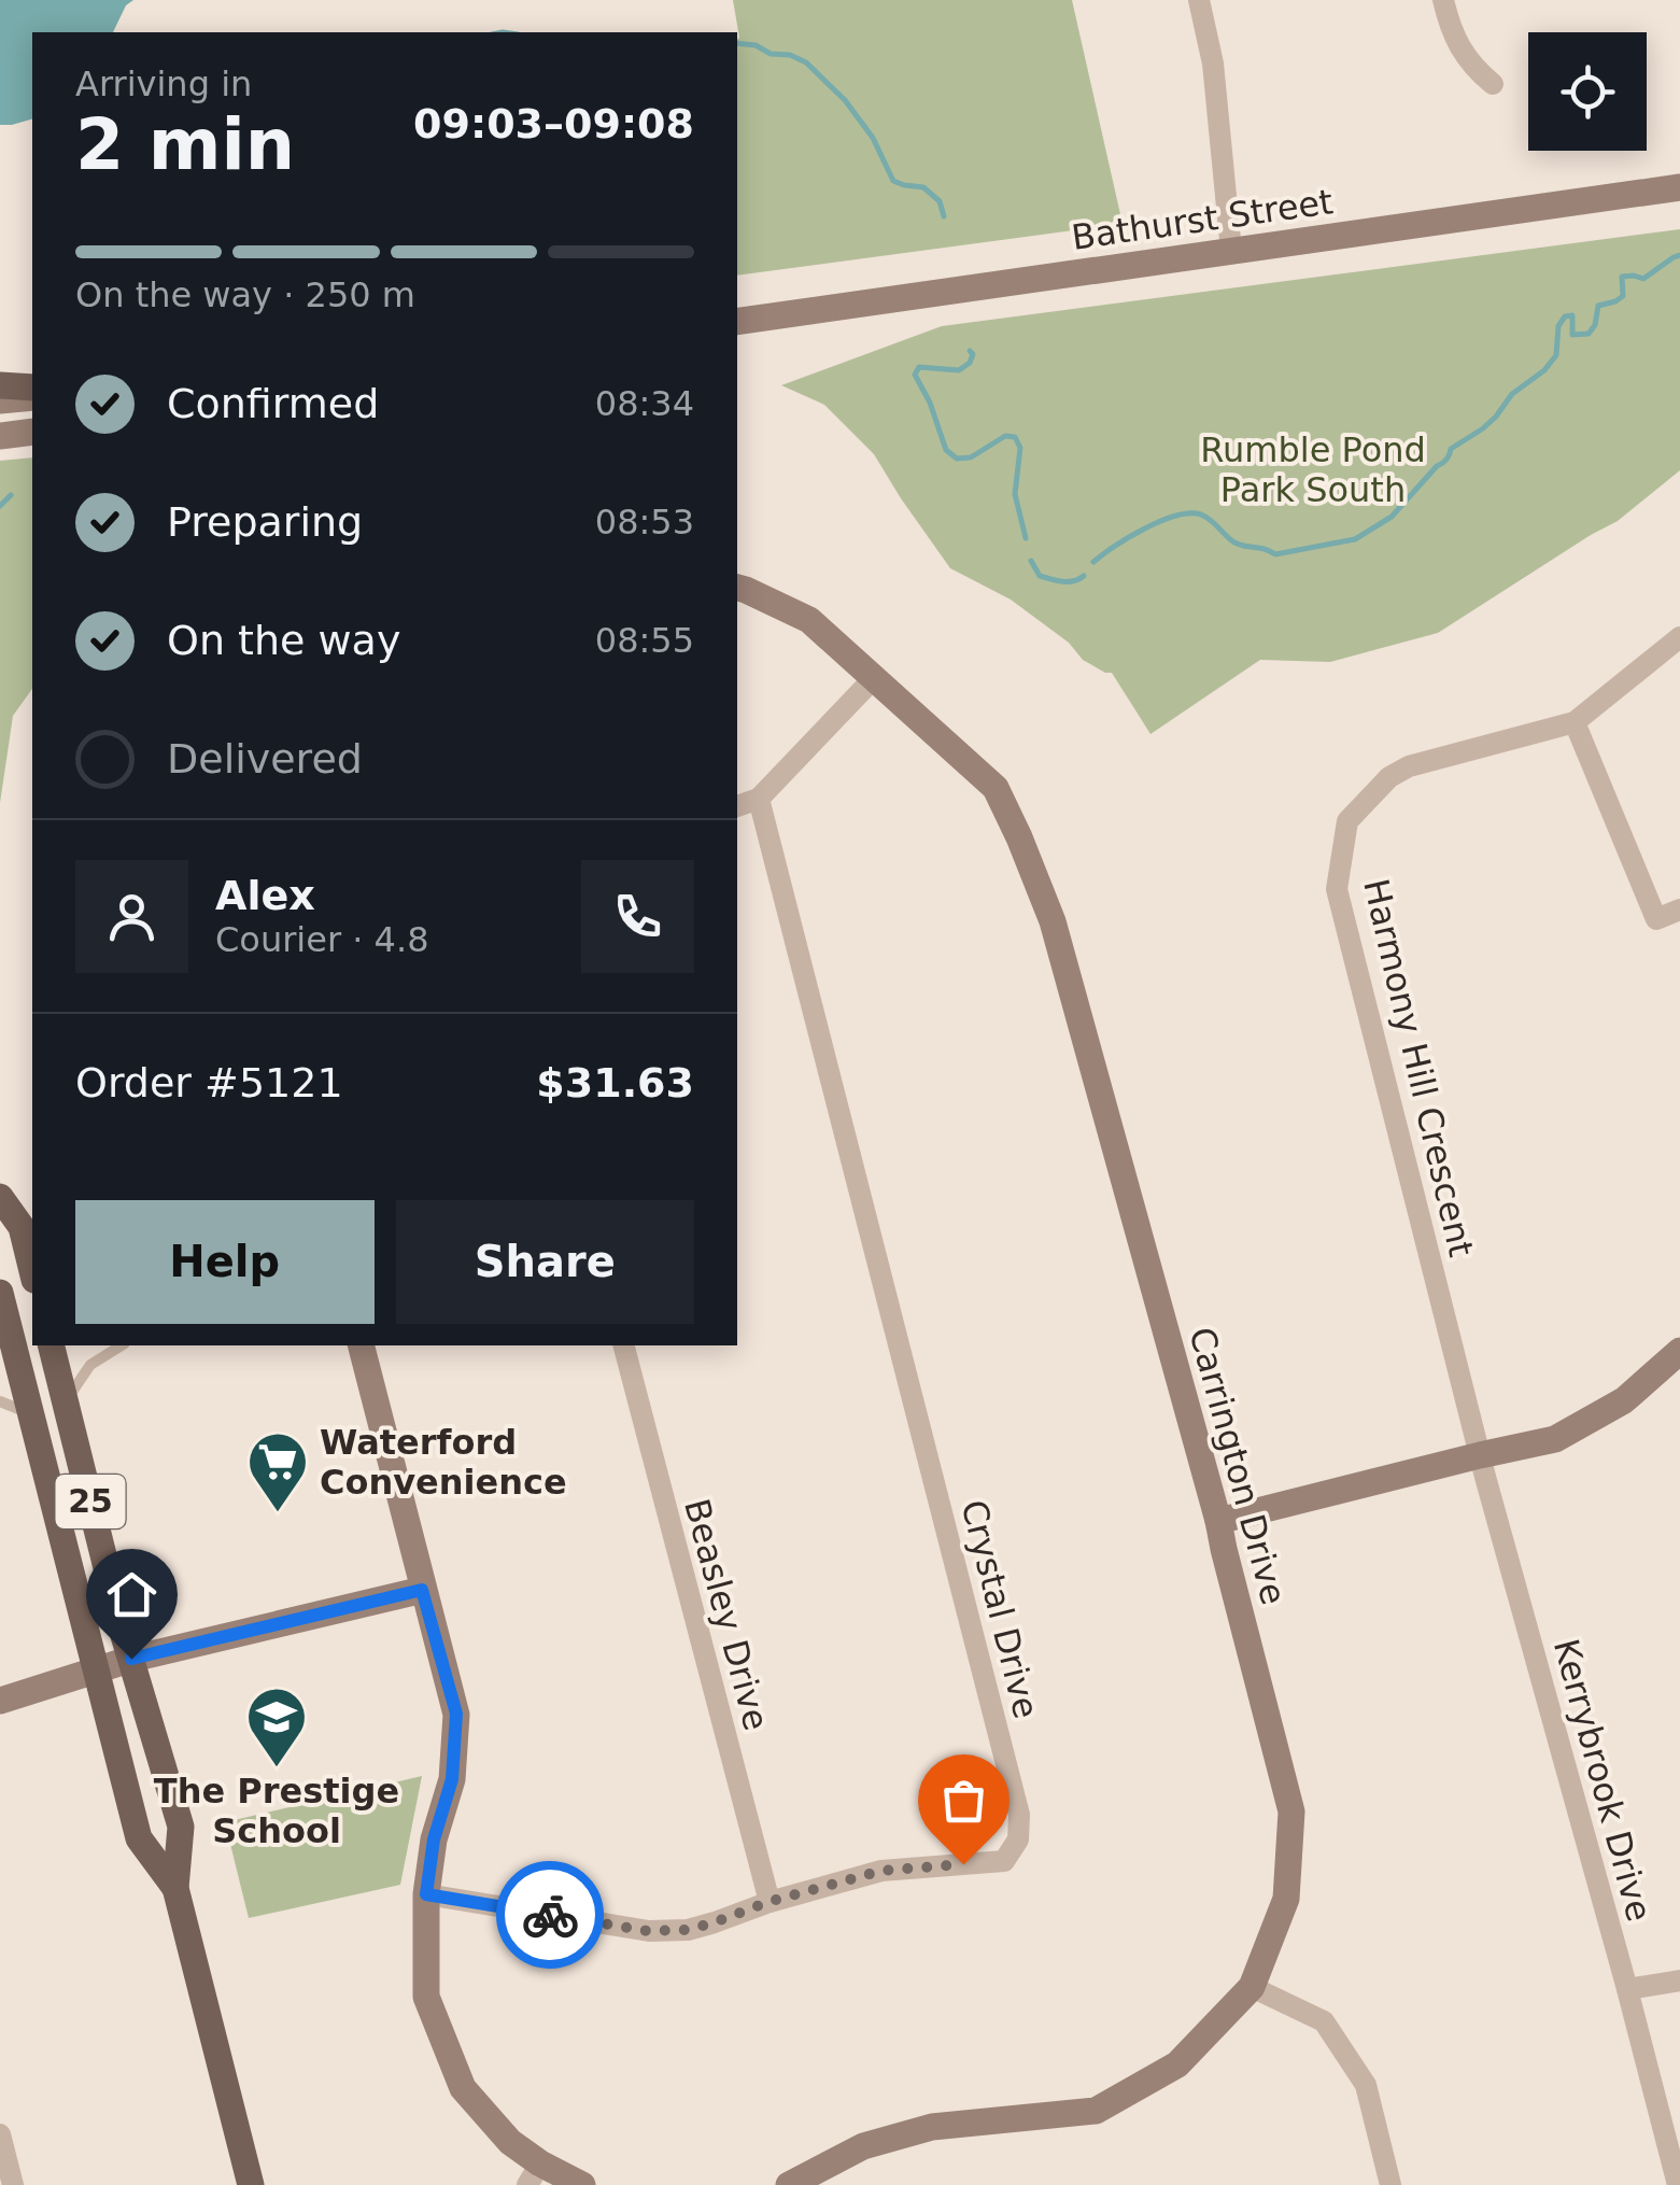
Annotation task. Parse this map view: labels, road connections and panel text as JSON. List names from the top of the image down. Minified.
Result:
{"streets":{"main road":["25"],"street":["Bathurst Street","Harmony Hill Crescent","Carrington Drive","Crystal Drive","Beasley Drive","Kerrybrook Drive"]},"crossings":[["Harmony Hill Crescent","Kerrybrook Drive"],["Crystal Drive","Beasley Drive"]],"parks":["Rumble Pond Park South"],"places":{"supermarket":["Waterford Convenience"],"school or university":["The Prestige School"]},"page":{"heading":["2 min","Arriving in","09:03–09:08"],"panel":["Alex","Courier · 4.8","Order #5121","$31.63"],"bar":"On the way · 250 m","list":[["Confirmed","08:34"],["Preparing","08:53"],["On the way","08:55"],"Delivered"],"buttons":["Help","Share"]}}
